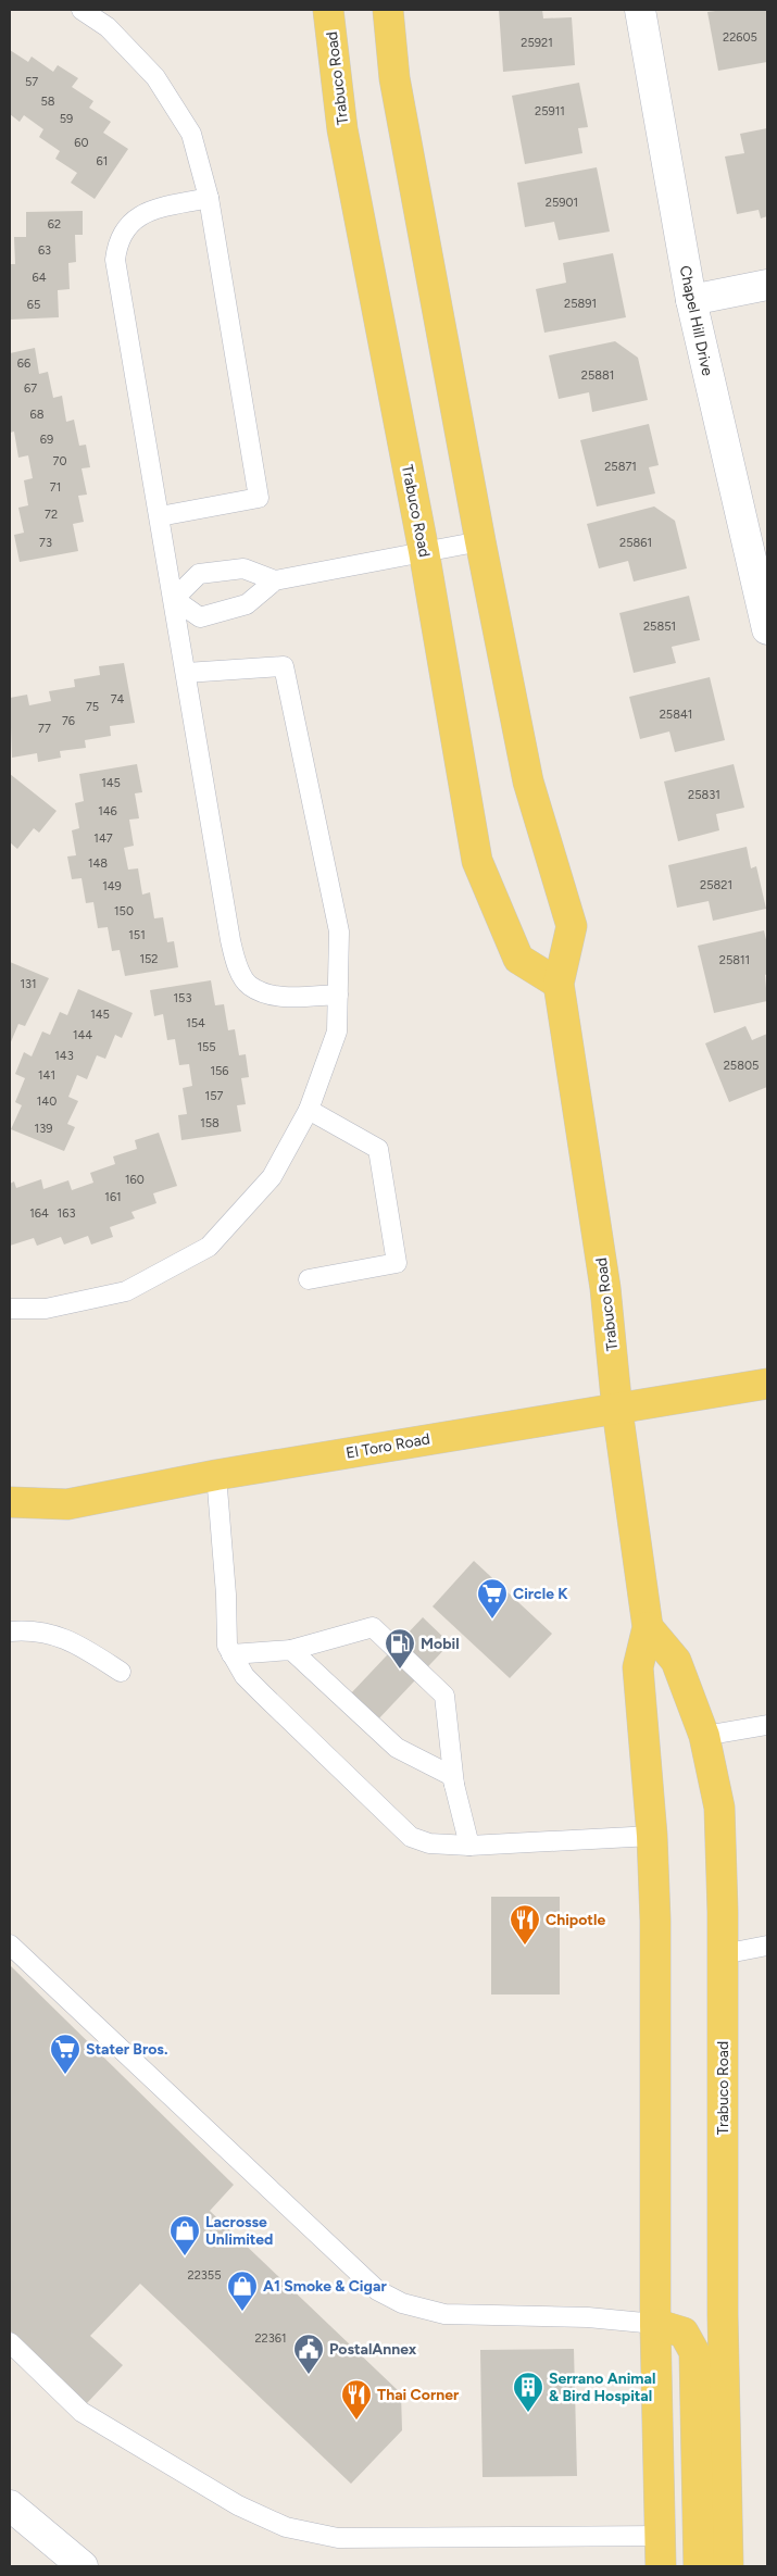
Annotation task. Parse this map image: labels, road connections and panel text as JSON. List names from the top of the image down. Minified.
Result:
{"streets":{"main road":["Trabuco Road","El Toro Road"],"street":["Chapel Hill Drive"]},"crossings":[["Trabuco Road","El Toro Road"]],"places":{"supermarket":["Circle K","Stater Bros."],"fuel station":["Mobil"],"restaurant":["Chipotle","Thai Corner"],"shop":["Lacrosse Unlimited","A1 Smoke & Cigar"],"public building":["PostalAnnex"],"building":["Serrano Animal & Bird Hospital"]},"house_numbers":["22605","25921","57","58","25911","59","60","61","25901","62","63","64","25891","65","66","25881","67","68","69","70","25871","71","72","73","25861","25851","74","75","25841","76","77","145","25831","146","147","148","25821","149","150","151","152","25811","131","153","145","154","144","155","143","25805","156","141","157","140","158","139","160","161","164","163","22355","22361"]}
